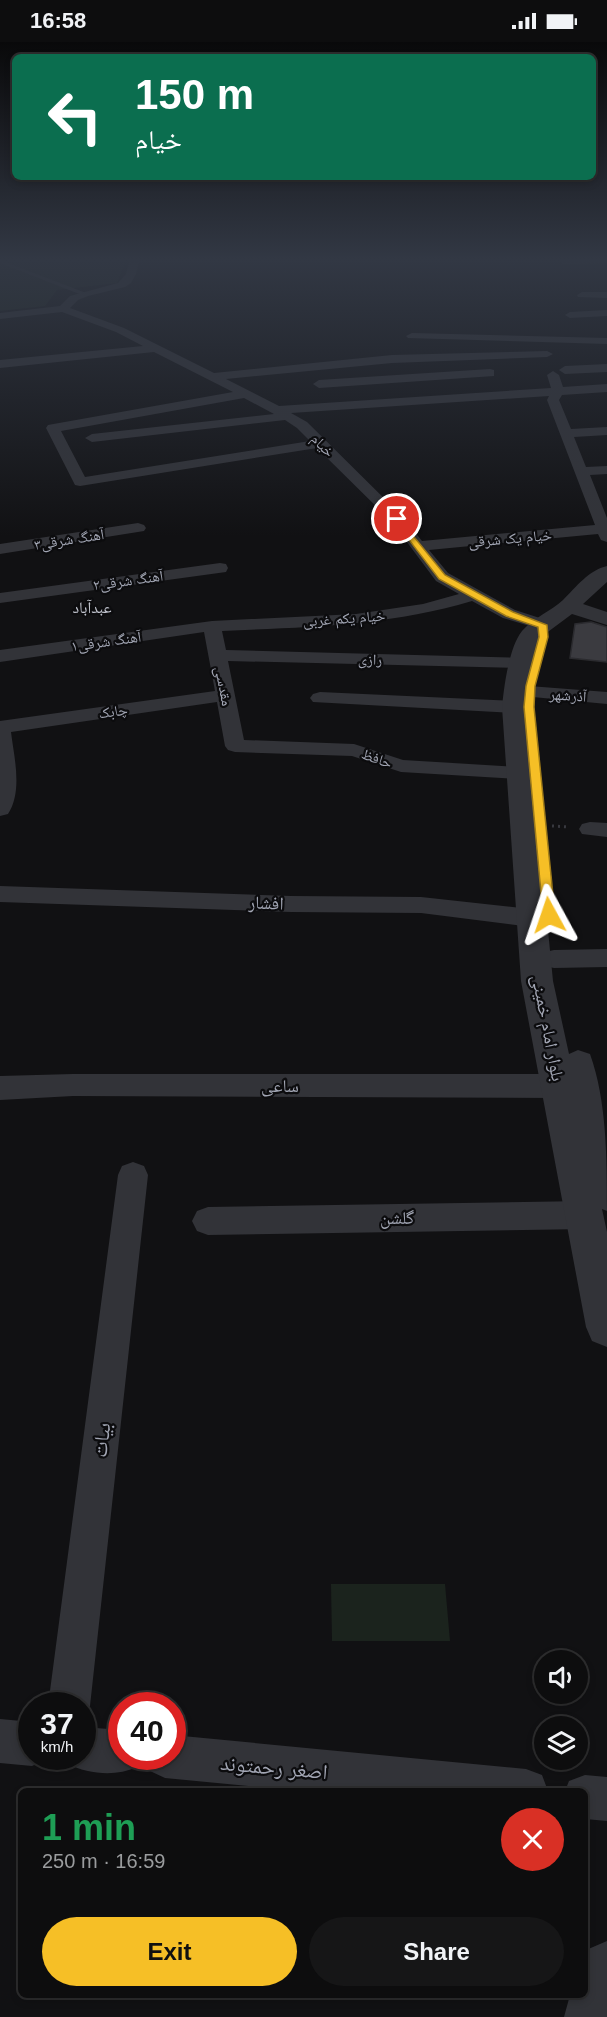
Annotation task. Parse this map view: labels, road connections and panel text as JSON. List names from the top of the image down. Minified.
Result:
{"streets":{"street":["خیام","خیام یک شرقی","آهنگ شرقی۳","آهنگ شرقی۲","خیام یکم غربی","آهنگ شرقی۱","رازی","مقدسی","آذرشهر","چابک","حافظ","افشار","بلوار امام خمینی","ساعی","گلشن","بیات","اصغر رحمتوند"]},"crossings":[["خیام","خیام یک شرقی"],["خیام","خیام یکم غربی"],["خیام","بلوار امام خمینی"],["خیام یکم غربی","آهنگ شرقی۱"],["خیام یکم غربی","مقدسی"],["آهنگ شرقی۱","مقدسی"],["رازی","مقدسی"],["رازی","بلوار امام خمینی"],["مقدسی","چابک"],["مقدسی","حافظ"],["آذرشهر","بلوار امام خمینی"],["حافظ","بلوار امام خمینی"],["افشار","بلوار امام خمینی"],["بلوار امام خمینی","ساعی"],["بلوار امام خمینی","گلشن"]],"districts":["عبدآباد"],"page":{"status":"16:58","turn":["150 m","خیام"],"speed":"37 km/h","limit":"40","heading":["1 min","250 m · 16:59"],"buttons":["Exit","Share"]}}
